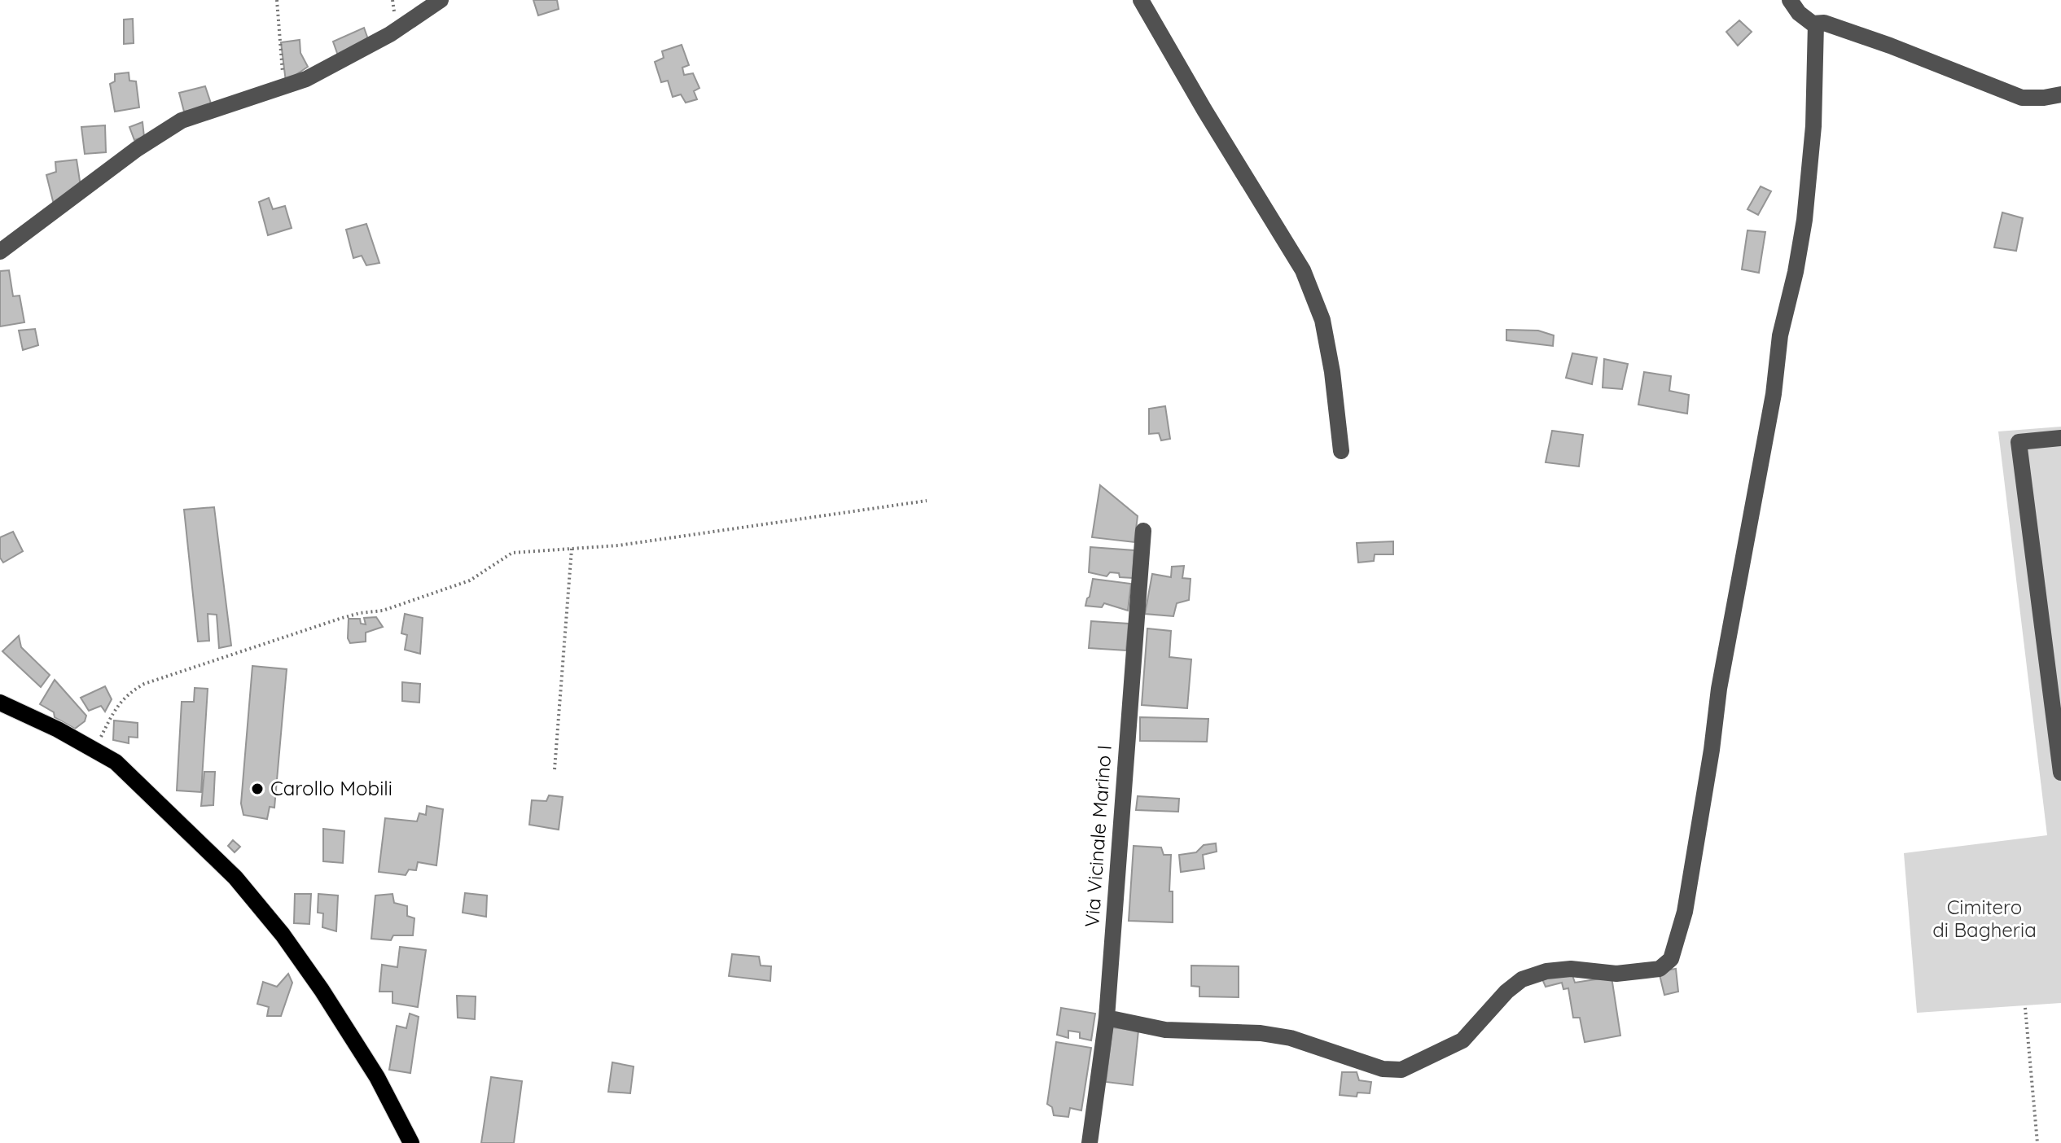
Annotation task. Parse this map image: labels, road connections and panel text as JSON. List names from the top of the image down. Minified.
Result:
{"streets":{"street":["Via Vicinale Marino I"]},"parks":["Cimitero di Bagheria"],"places":["Carollo Mobili"]}
